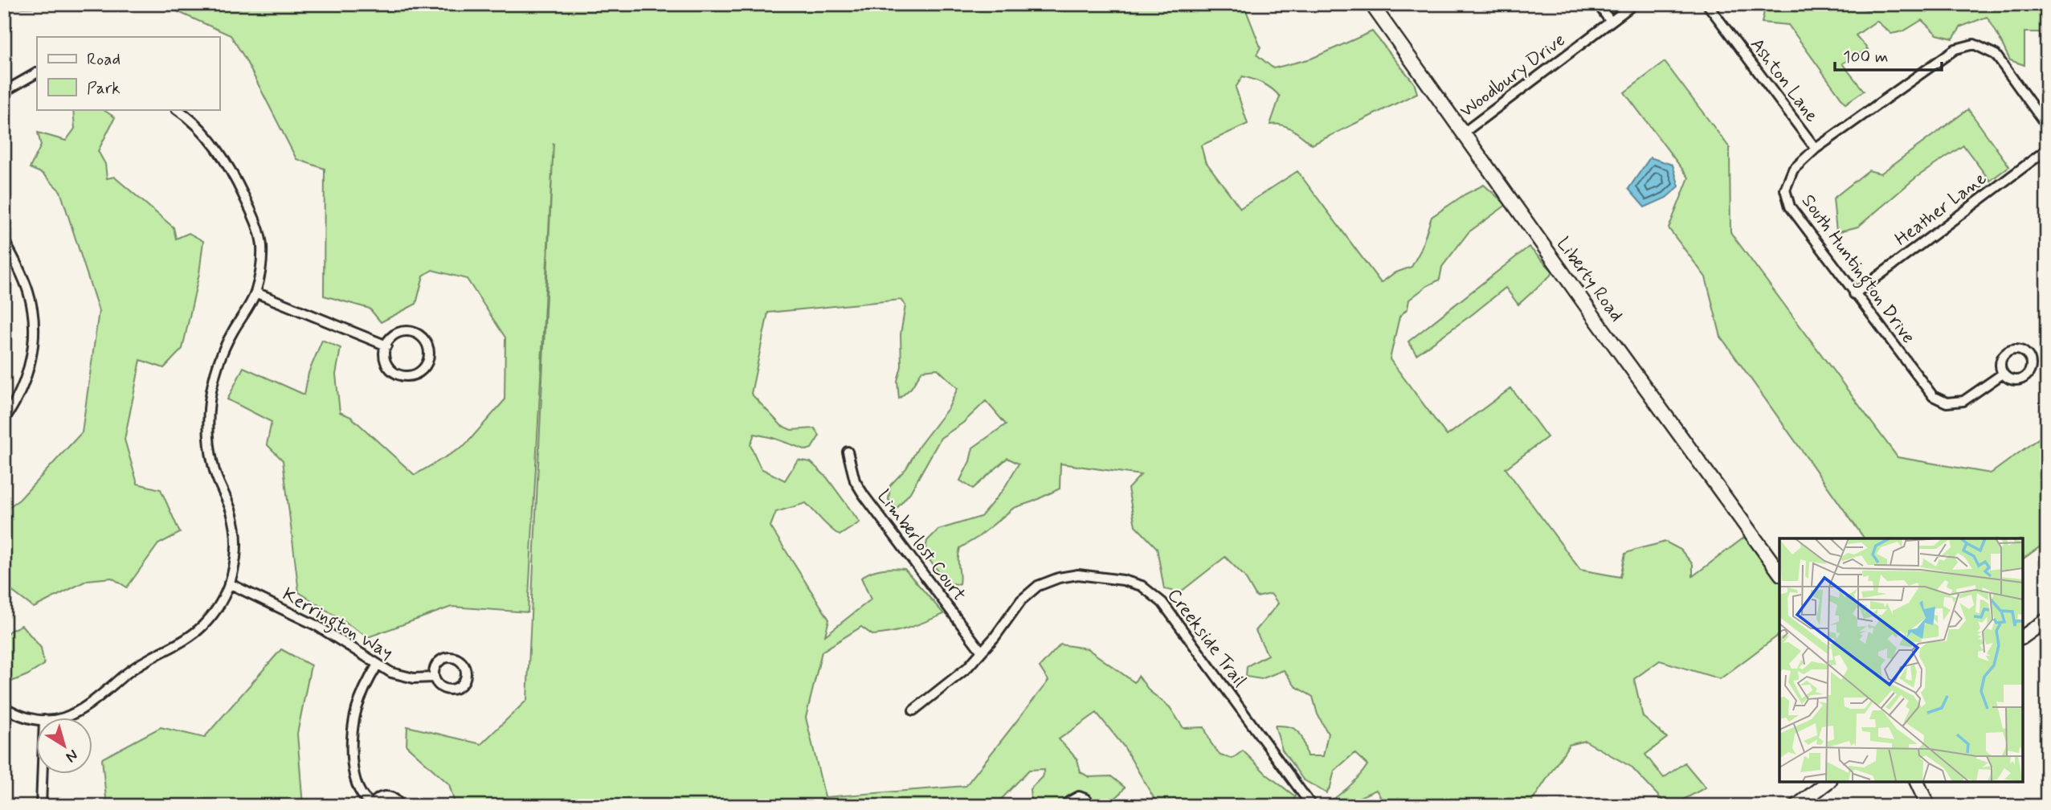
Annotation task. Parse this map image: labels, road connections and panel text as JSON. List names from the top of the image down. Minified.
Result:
{"streets":{"street":["Woodbury Drive","Ashton Lane","Heather Lane","South Huntington Drive","Liberty Road","Limberlost Court","Kerrington Way","Creekside Trail"]},"crossings":[["Woodbury Drive","Liberty Road"],["Ashton Lane","South Huntington Drive"],["Heather Lane","South Huntington Drive"],["Limberlost Court","Creekside Trail"]],"legend":["Road","Park"],"scale_bar":"100 m","north":"bottom right"}
